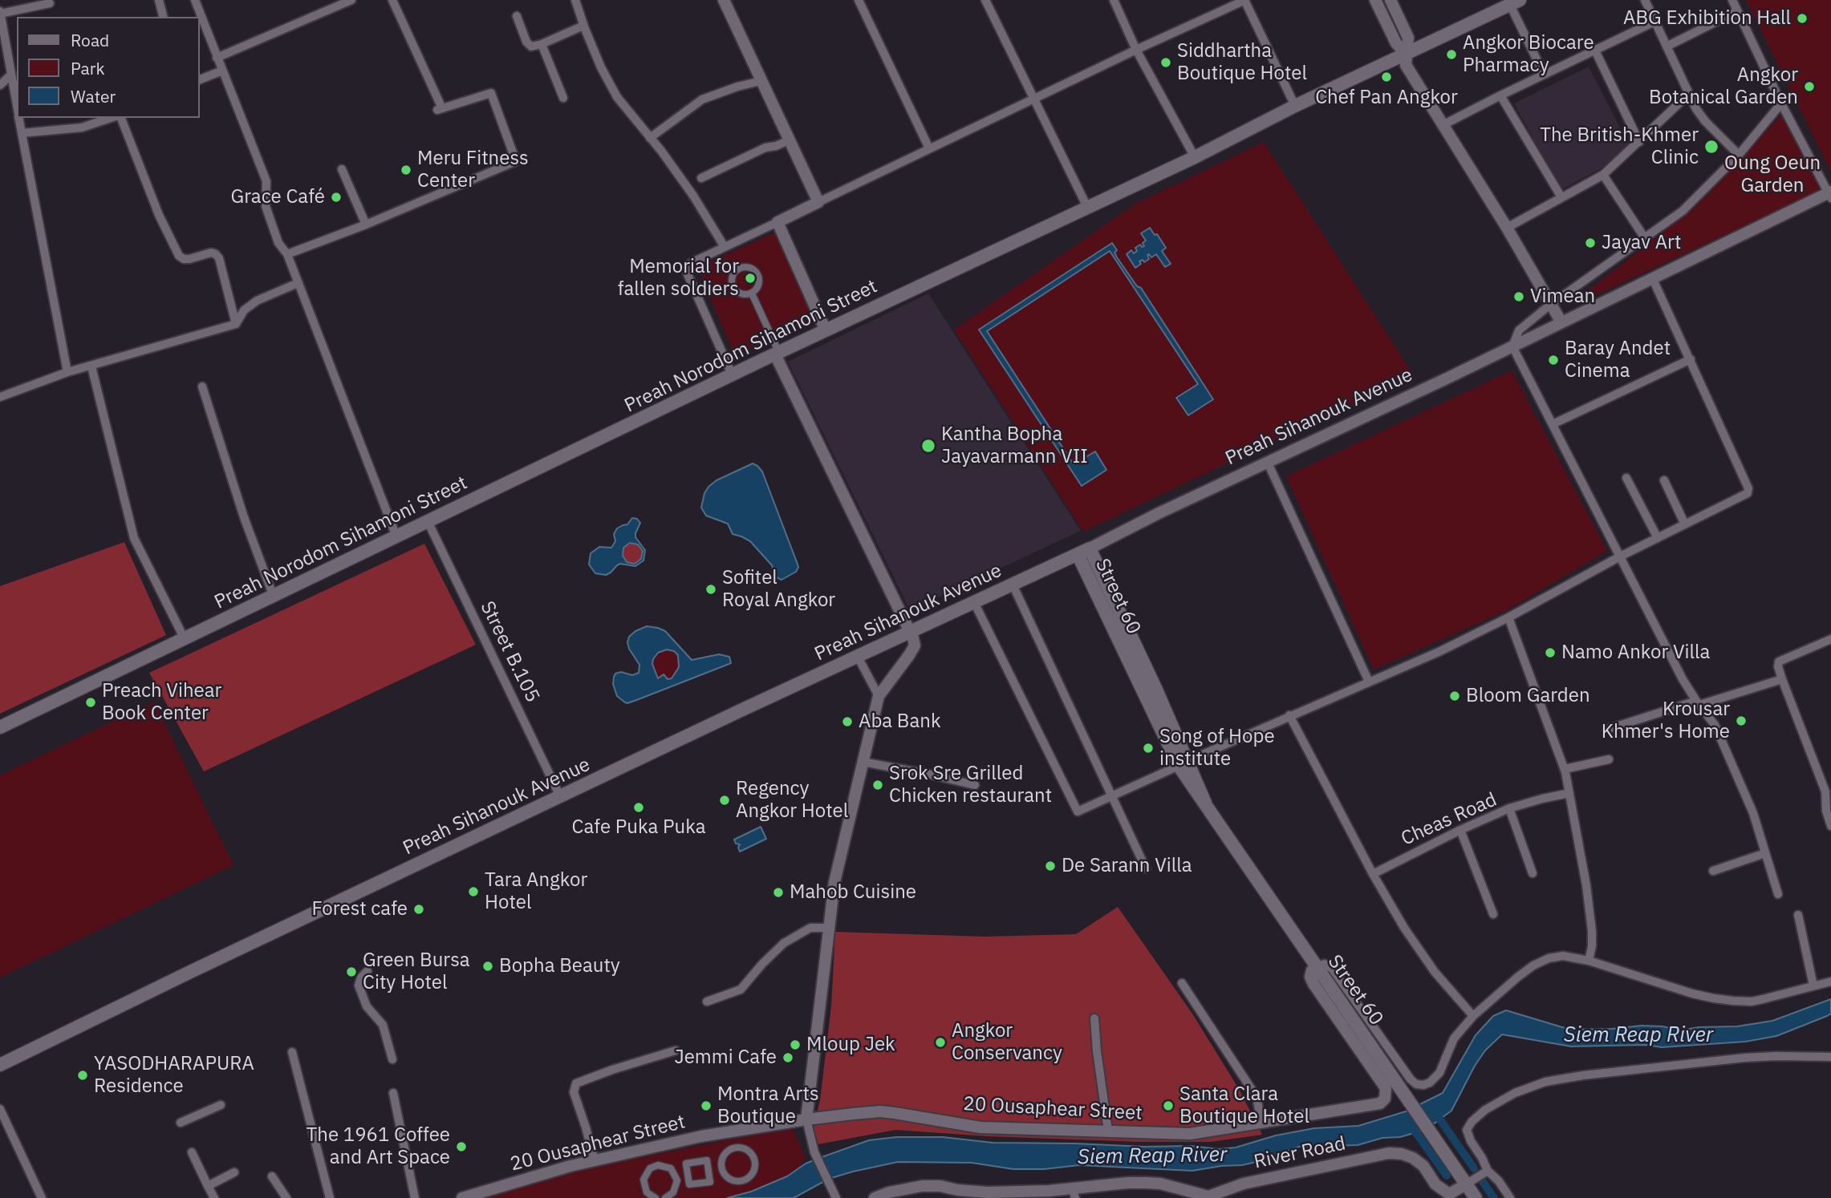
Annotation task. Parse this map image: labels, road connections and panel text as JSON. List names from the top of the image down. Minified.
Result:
{"streets":{"main road":["Preah Norodom Sihamoni Street","Preah Sihanouk Avenue","Street 60"],"street":["Street B.105","Cheas Road","20 Ousaphear Street","River Road"]},"crossings":[["Preah Norodom Sihamoni Street","Street B.105"],["Preah Sihanouk Avenue","Street 60"],["Preah Sihanouk Avenue","Street B.105"],["Street 60","20 Ousaphear Street"]],"water":["Siem Reap River"],"parks":["Oung Oeun Garden"],"places":["ABG Exhibition Hall","Angkor Biocare Pharmacy","Siddhartha Boutique Hotel","Chef Pan Angkor","Angkor Botanical Garden","The British-Khmer Clinic","Meru Fitness Center","Grace Café","Jayav Art","Memorial for fallen soldiers","Vimean","Baray Andet Cinema","Kantha Bopha Jayavarmann VII","Sofitel Royal Angkor","Namo Ankor Villa","Bloom Garden","Preach Vihear Book Center","Krousar Khmer's Home","Aba Bank","Song of Hope institute","Srok Sre Grilled Chicken restaurant","Regency Angkor Hotel","Cafe Puka Puka","De Sarann Villa","Tara Angkor Hotel","Mahob Cuisine","Forest cafe","Bopha Beauty","Green Bursa City Hotel","Angkor Conservancy","Mloup Jek","Jemmi Cafe","YASODHARAPURA Residence","Montra Arts Boutique","Santa Clara Boutique Hotel","The 1961 Coffee and Art Space"],"legend":["Road","Park","Water"]}
